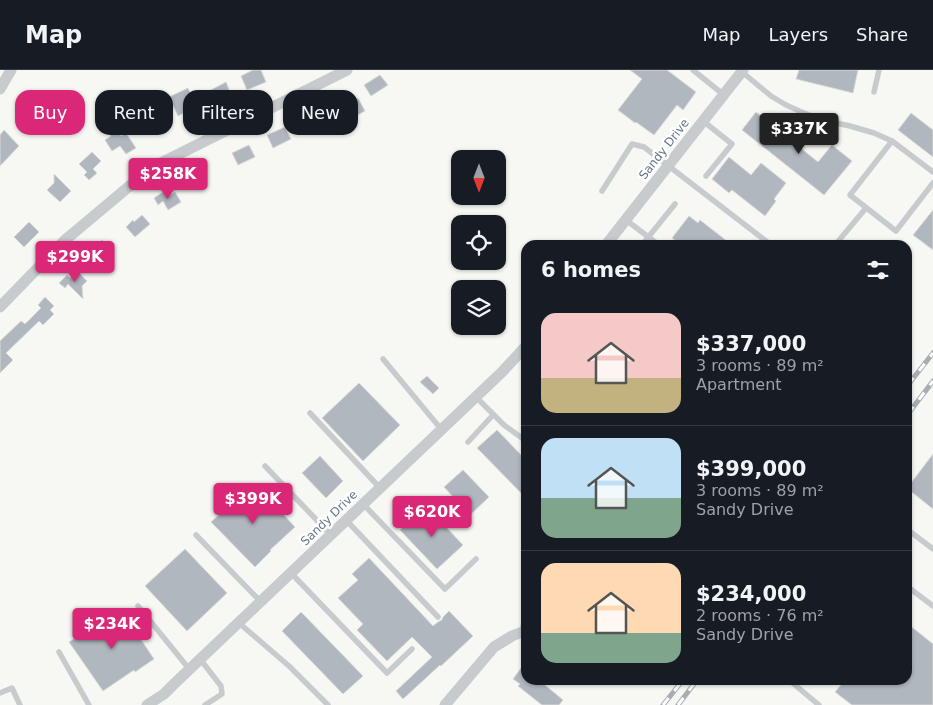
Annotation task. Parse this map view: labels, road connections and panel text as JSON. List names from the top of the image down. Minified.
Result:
{"streets":{"street":["Sandy Drive"]},"north":"bottom","page":{"header":"Map","nav":["Map","Layers","Share"],"chip":["Buy","Rent","Filters","New"],"price":["$337K","$258K","$299K","$399K","$620K","$234K"],"heading":"6 homes","list":[{"name":"$337,000","note":"3 rooms · 89 m² · Apartment"},{"name":"$399,000","note":"3 rooms · 89 m² · Sandy Drive"},{"name":"$234,000","note":"2 rooms · 76 m² · Sandy Drive"}]}}
